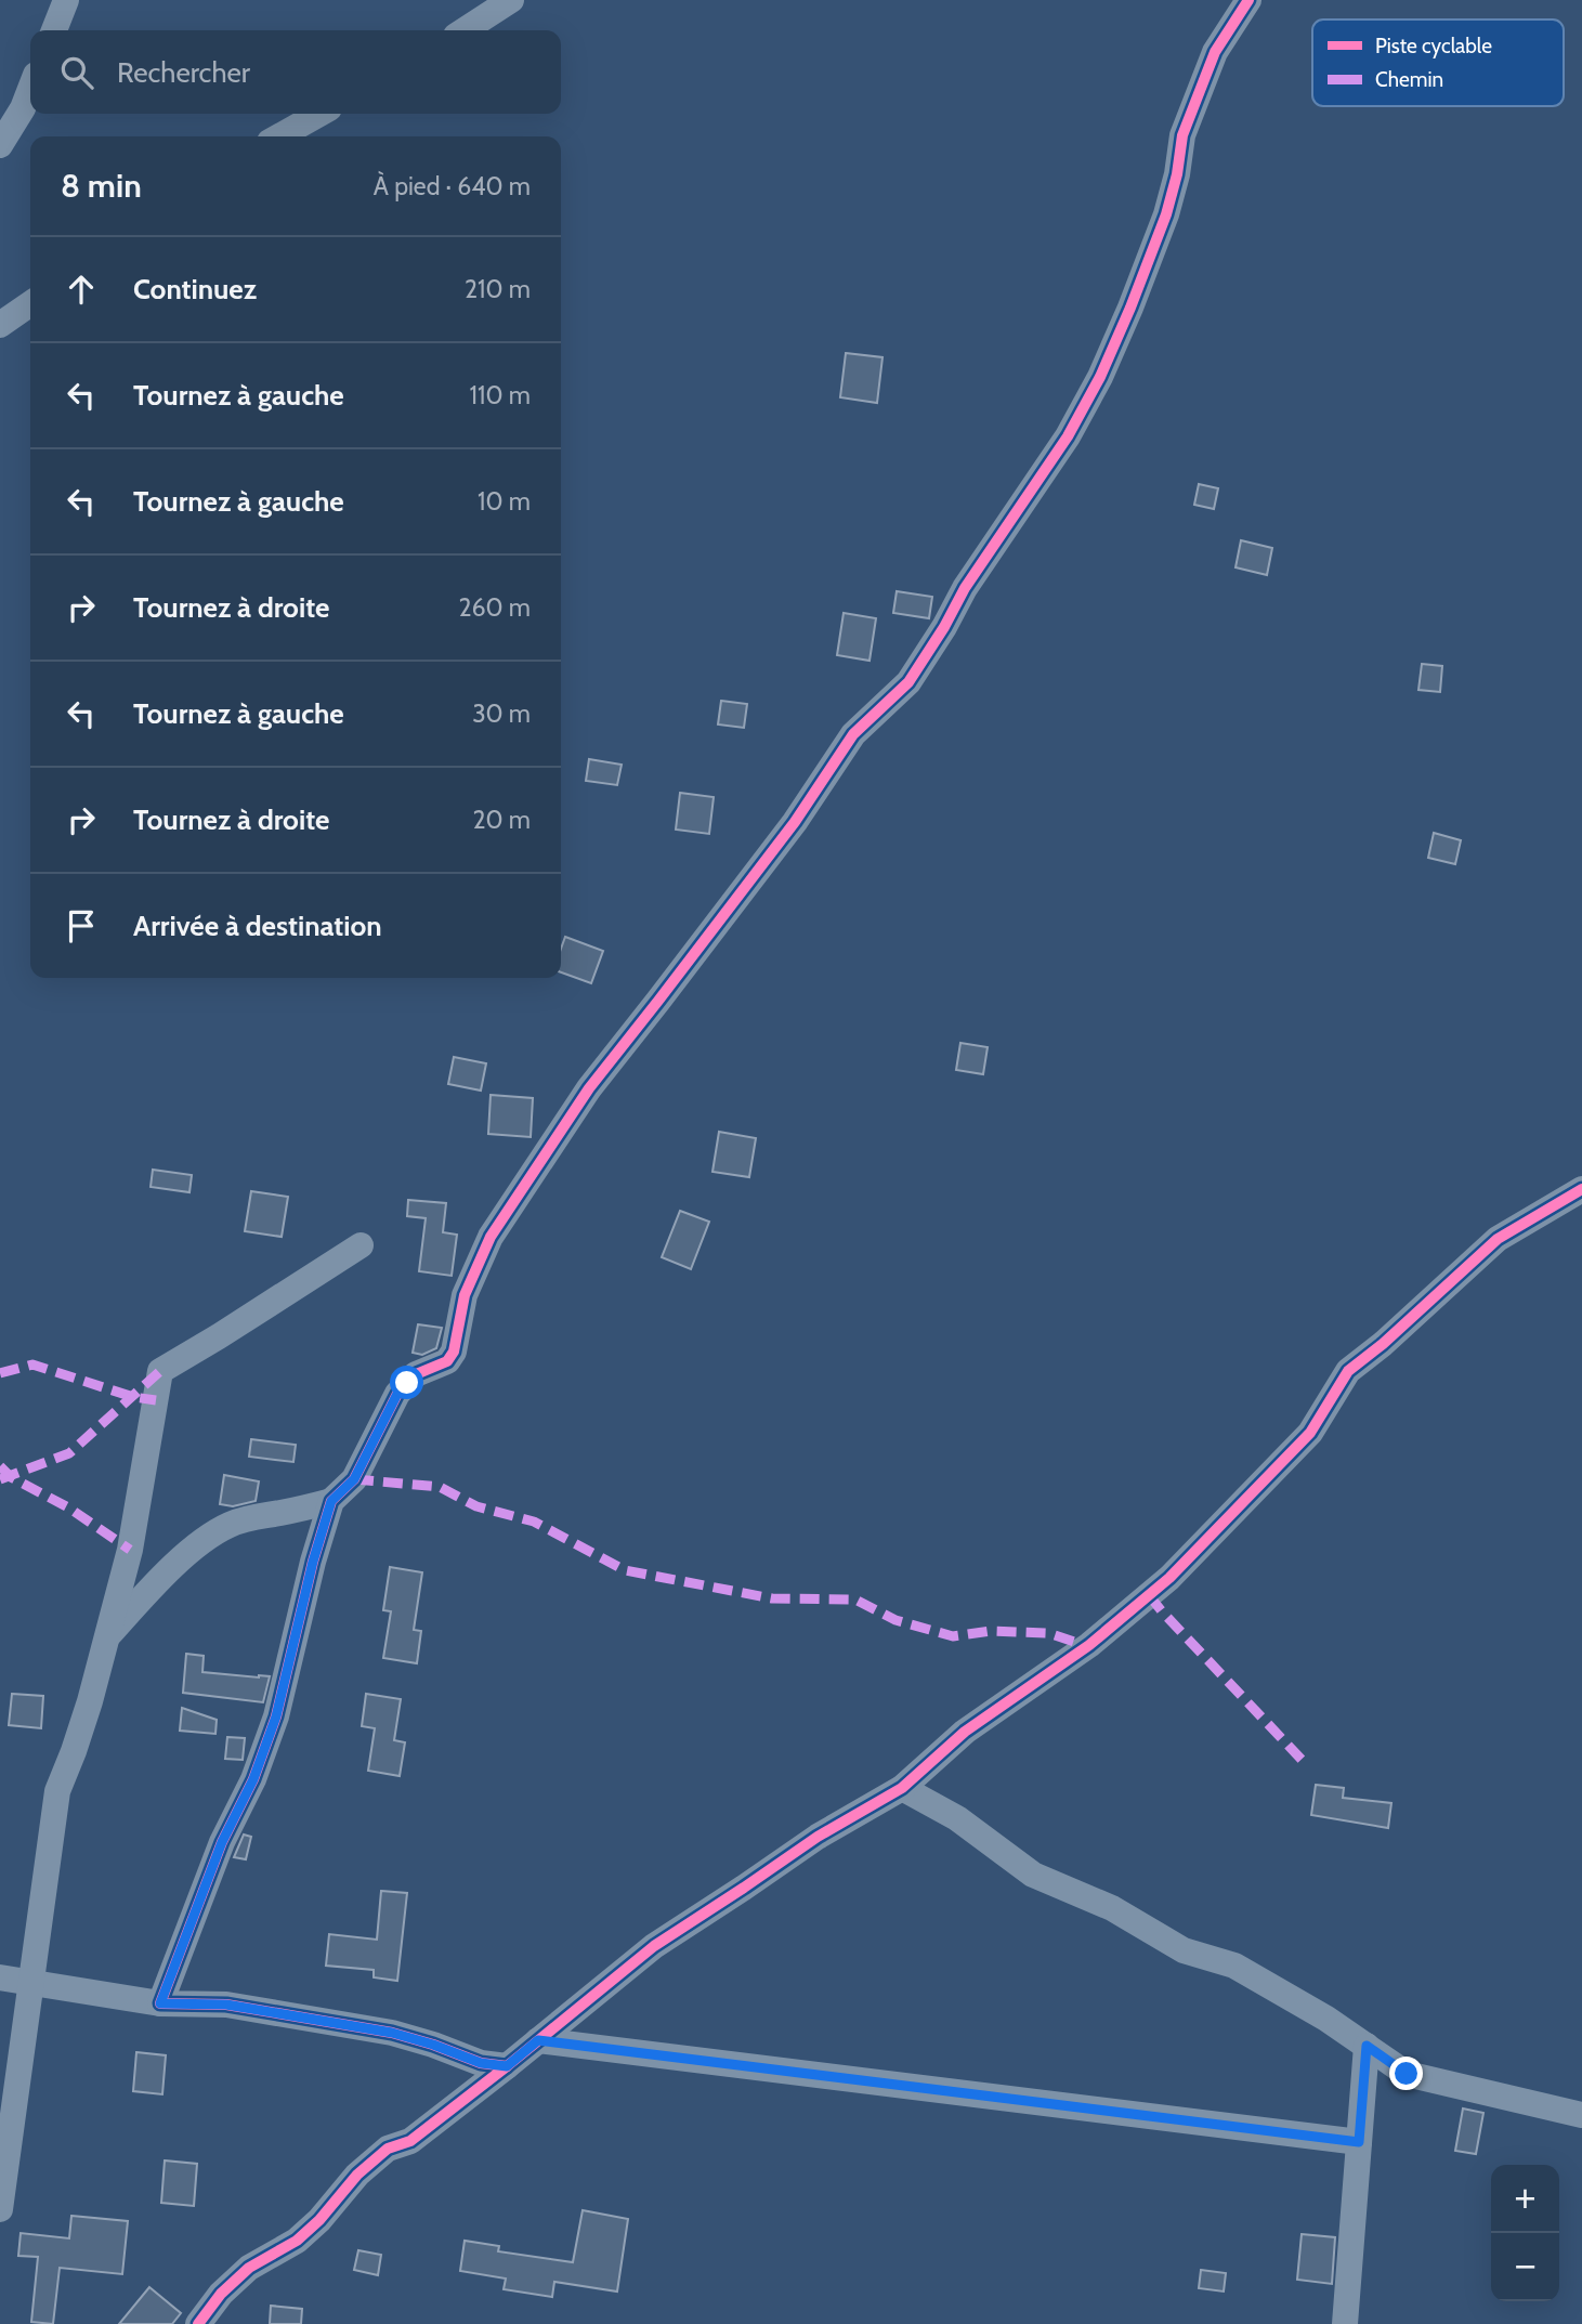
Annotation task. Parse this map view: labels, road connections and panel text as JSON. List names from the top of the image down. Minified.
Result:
{"legend":["Piste cyclable","Chemin"],"page":{"search":"Rechercher","heading":["8 min","À pied · 640 m"],"list":[["Continuez","210 m"],["Tournez à gauche","110 m"],["Tournez à gauche","10 m"],["Tournez à droite","260 m"],["Tournez à gauche","30 m"],["Tournez à droite","20 m"],"Arrivée à destination"],"map_buttons":["+","−"]}}
